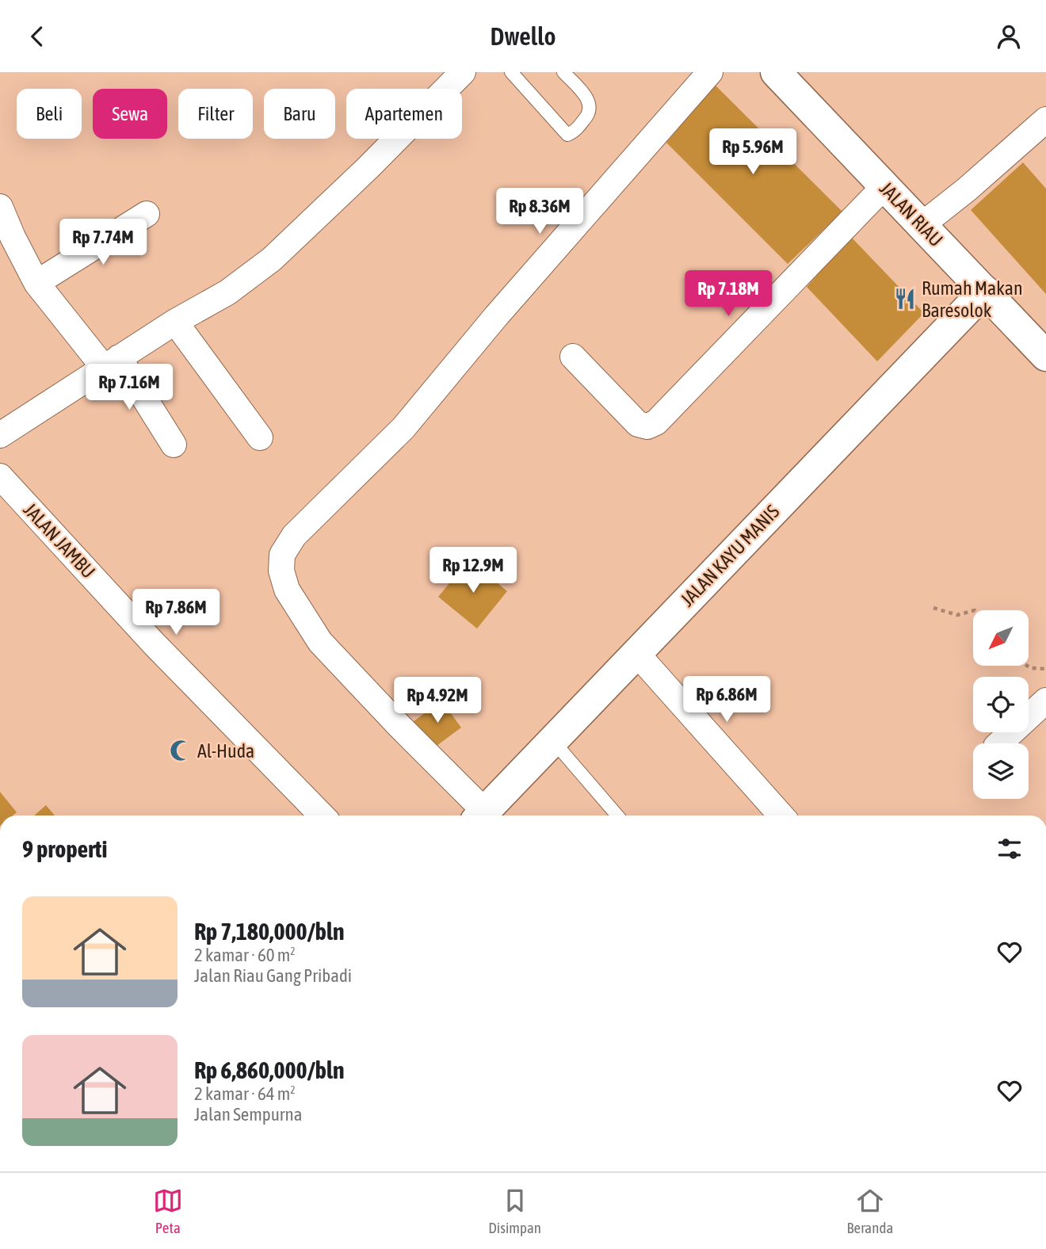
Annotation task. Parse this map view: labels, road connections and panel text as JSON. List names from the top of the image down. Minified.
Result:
{"streets":{"street":["JALAN RIAU","JALAN JAMBU","JALAN KAYU MANIS"]},"crossings":[["JALAN RIAU","JALAN KAYU MANIS"]],"places":{"restaurant":["Rumah Makan Baresolok"],"mosque":["Al-Huda"]},"north":"bottom left","page":{"header":"Dwello","chip":["Beli","Sewa","Filter","Baru","Apartemen"],"price":["Rp 5.96M","Rp 8.36M","Rp 7.74M","Rp 7.18M","Rp 7.16M","Rp 12.9M","Rp 7.86M","Rp 6.86M","Rp 4.92M"],"heading":"9 properti","list":[{"name":"Rp 7,180,000/bln","note":"2 kamar · 60 m² · Jalan Riau Gang Pribadi"},{"name":"Rp 6,860,000/bln","note":"2 kamar · 64 m² · Jalan Sempurna"}],"tabs":["Peta","Disimpan","Beranda"]}}
